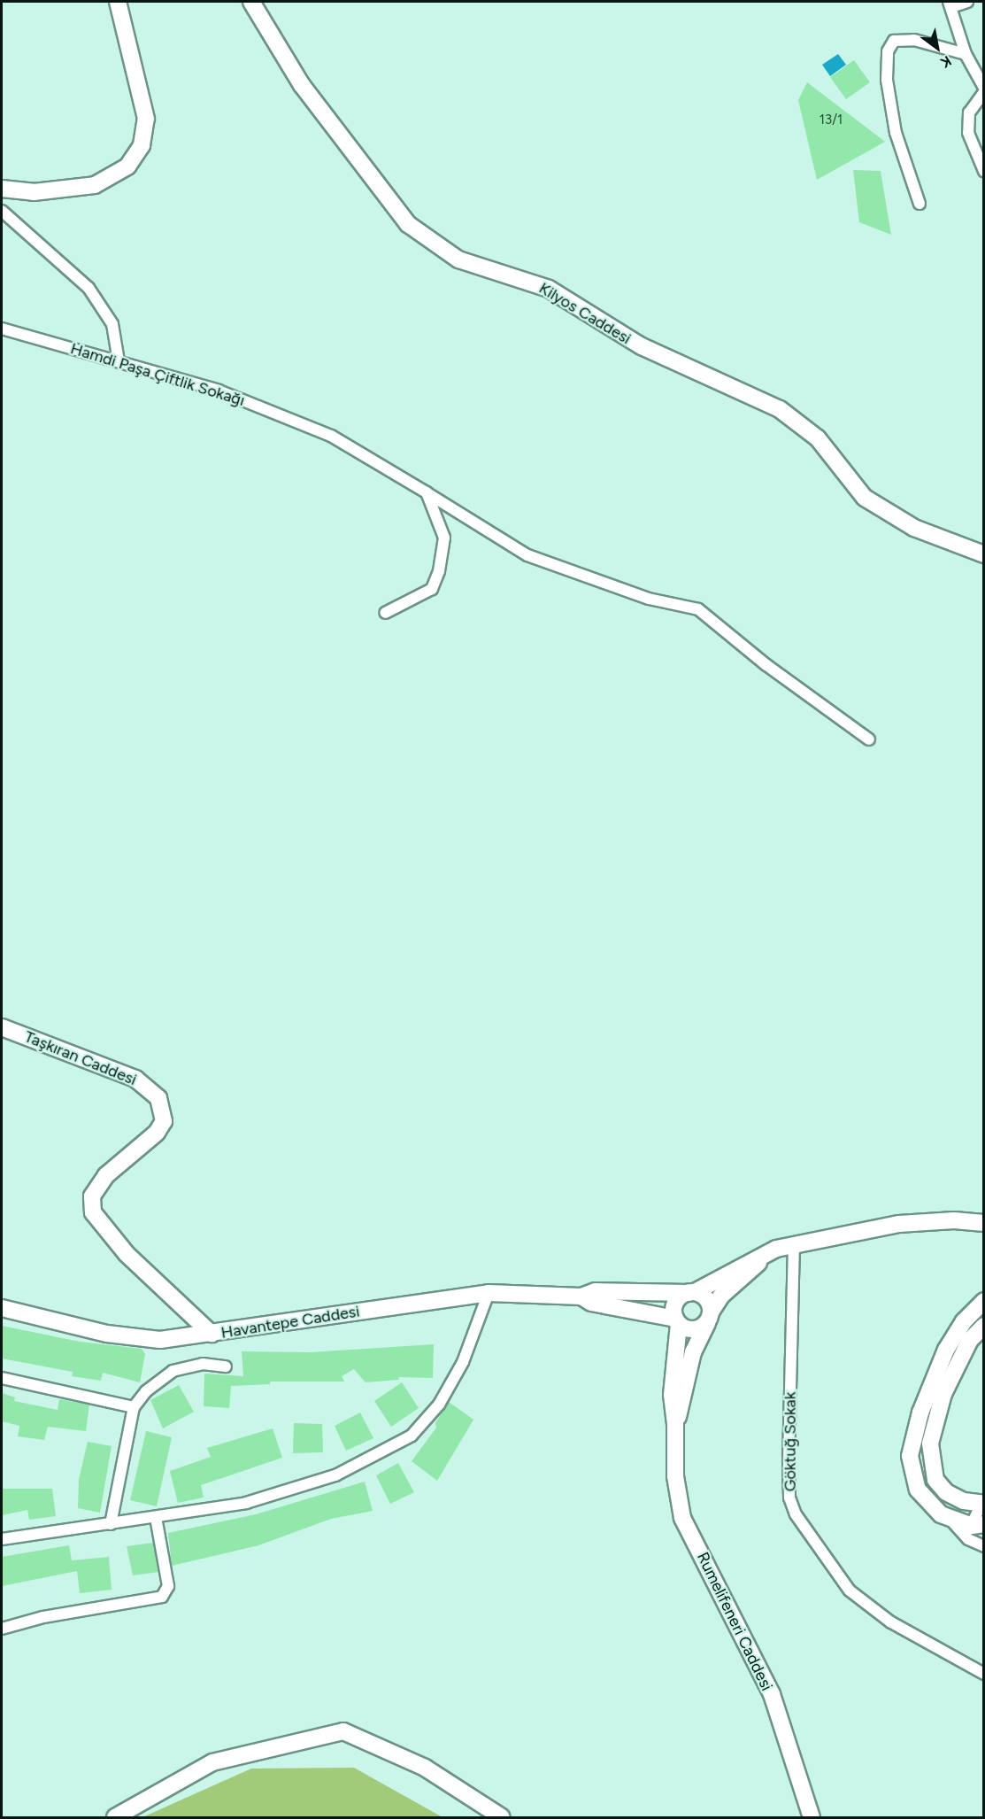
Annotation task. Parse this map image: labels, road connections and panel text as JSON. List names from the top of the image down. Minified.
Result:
{"streets":{"street":["Kilyos Caddesi","Hamdi Paşa Çiftlik Sokağı","Taşkıran Caddesi","Havantepe Caddesi","Göktuğ Sokak","Rumelifeneri Caddesi"]},"crossings":[["Taşkıran Caddesi","Havantepe Caddesi"],["Havantepe Caddesi","Rumelifeneri Caddesi"],["Göktuğ Sokak","Rumelifeneri Caddesi"]],"house_numbers":["13/1"],"north":"bottom right"}
